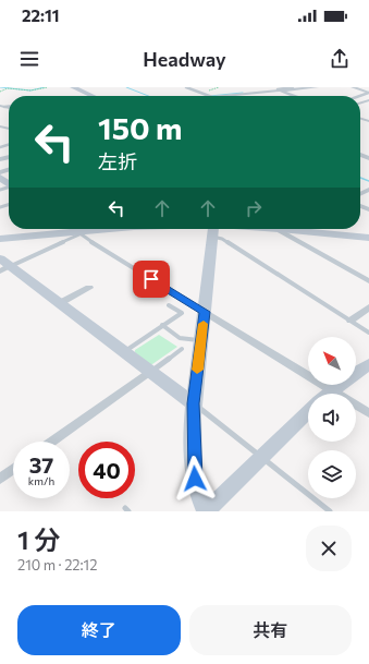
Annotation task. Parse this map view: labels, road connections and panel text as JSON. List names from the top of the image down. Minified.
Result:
{"north":"top left","page":{"status":"22:11","header":"Headway","turn":["150 m","左折"],"speed":"37 km/h","limit":"40","heading":["1 分","210 m · 22:12"],"buttons":["終了","共有"]}}
